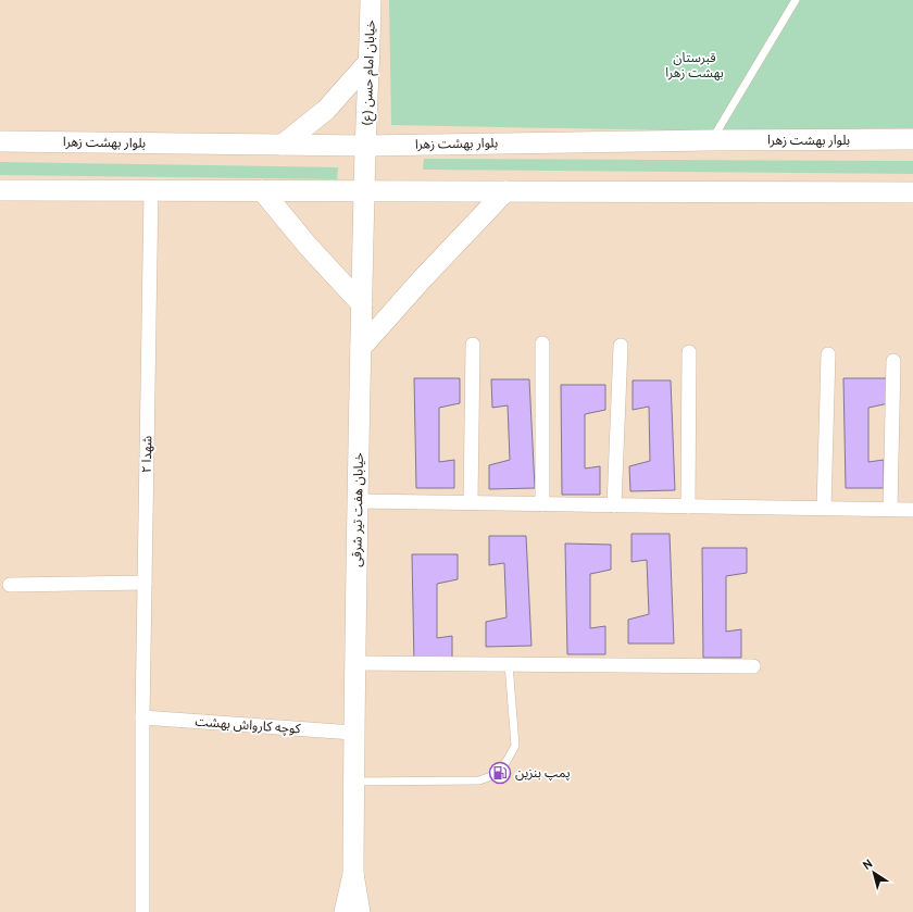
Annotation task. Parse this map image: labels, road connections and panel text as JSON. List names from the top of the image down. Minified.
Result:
{"streets":{"main road":["خیابان امام حسن (ع)","بلوار بهشت زهرا","خیابان هفت تیر شرقی"],"street":["شهدا ۲","کوچه کارواش بهشت"]},"crossings":[["خیابان امام حسن (ع)","بلوار بهشت زهرا"],["خیابان امام حسن (ع)","خیابان هفت تیر شرقی"],["بلوار بهشت زهرا","خیابان هفت تیر شرقی"],["شهدا ۲","کوچه کارواش بهشت"],["خیابان هفت تیر شرقی","کوچه کارواش بهشت"]],"parks":["قبرستان بهشت زهرا"],"places":{"fuel station":["پمپ بنزین"]},"north":"top left"}
